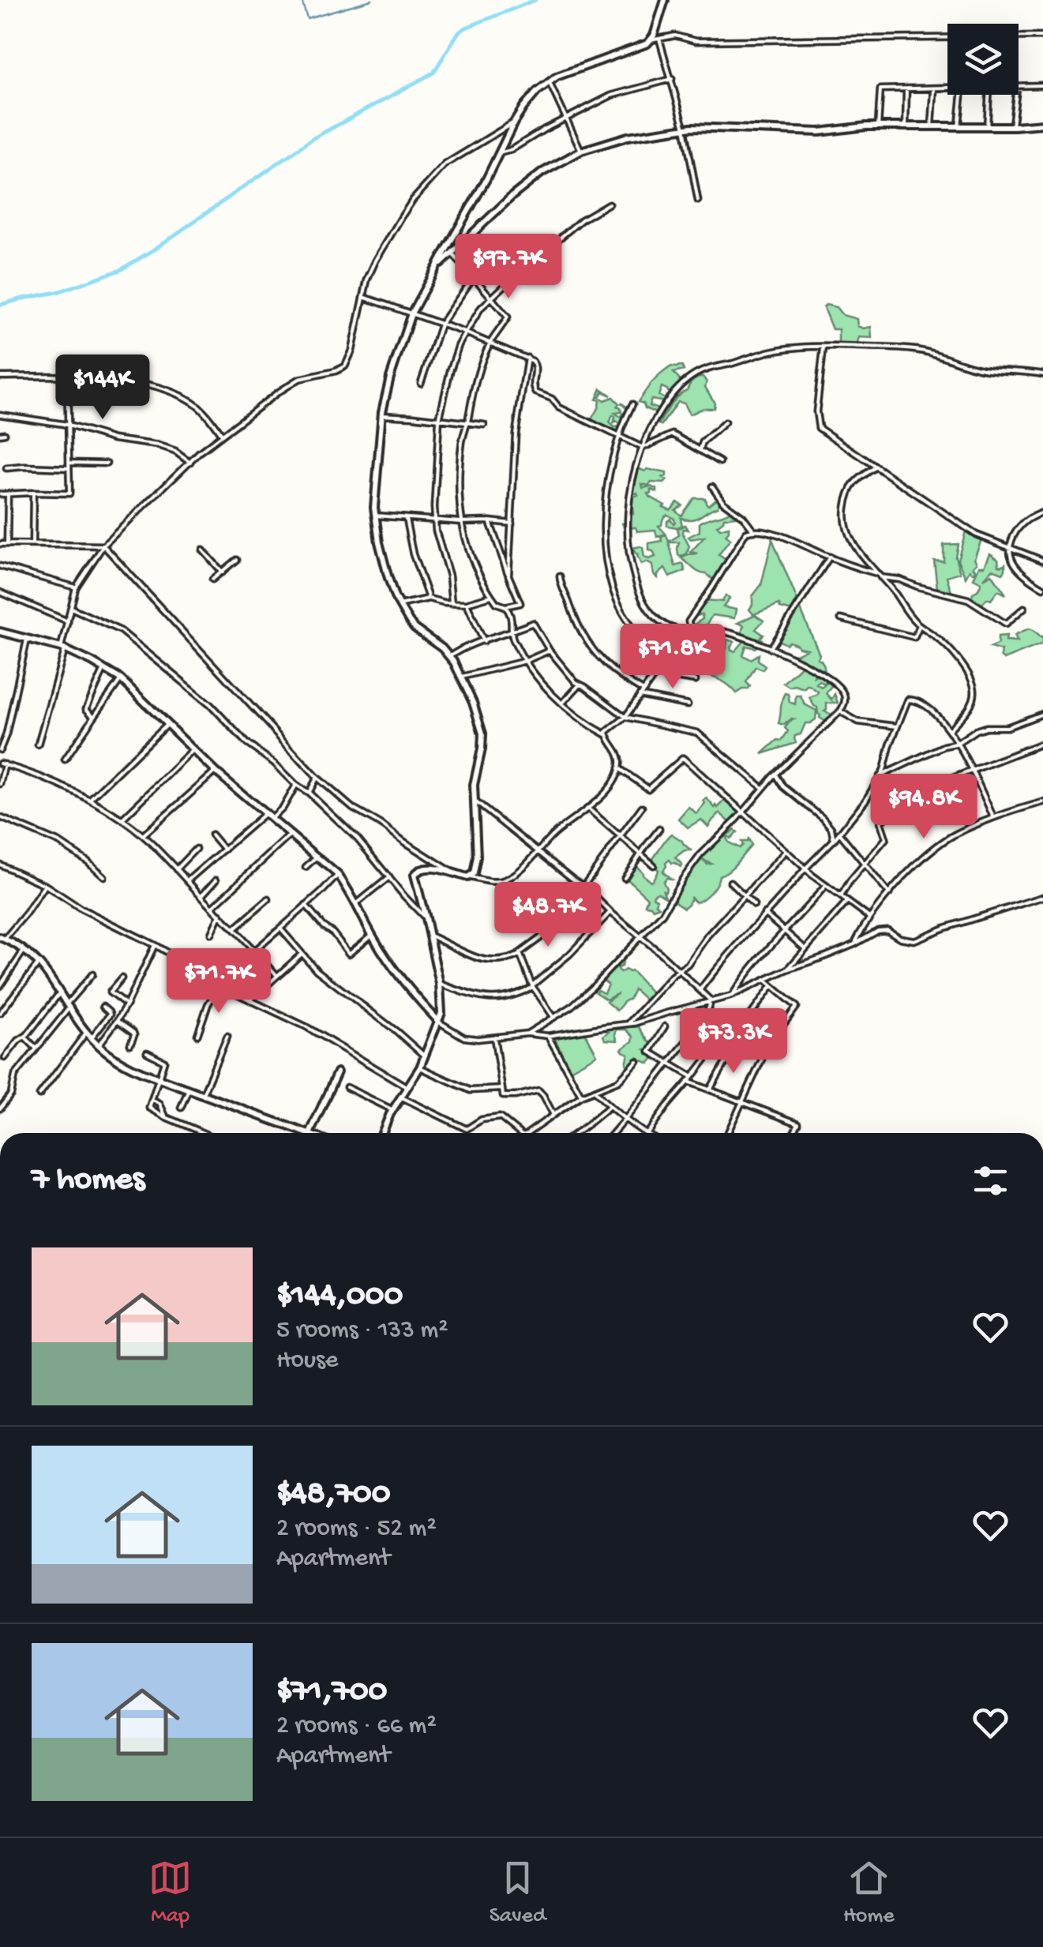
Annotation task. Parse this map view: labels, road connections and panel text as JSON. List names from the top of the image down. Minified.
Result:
{"page":{"price":["$97.7K","$144K","$71.8K","$94.8K","$48.7K","$71.7K","$73.3K"],"heading":"7 homes","list":[{"name":"$144,000","note":"5 rooms · 133 m² · House"},{"name":"$48,700","note":"2 rooms · 52 m² · Apartment"},{"name":"$71,700","note":"2 rooms · 66 m² · Apartment"}],"tabs":["Map","Saved","Home"]}}
